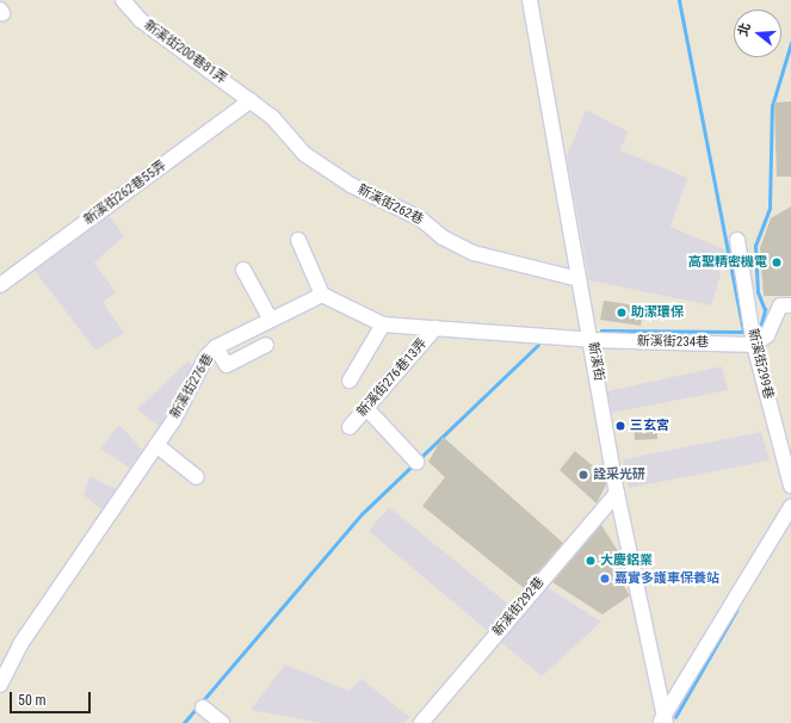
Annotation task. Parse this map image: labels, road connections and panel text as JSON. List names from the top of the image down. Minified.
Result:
{"streets":{"street":["新溪街200巷81弄","新溪街262巷55弄","新溪街262巷","新溪街234巷","新溪街","新溪街299巷","新溪街276巷13弄","新溪街276巷","新溪街292巷"]},"crossings":[["新溪街200巷81弄","新溪街262巷55弄"],["新溪街200巷81弄","新溪街262巷"],["新溪街262巷55弄","新溪街262巷"],["新溪街262巷","新溪街"],["新溪街234巷","新溪街"],["新溪街234巷","新溪街299巷"],["新溪街","新溪街292巷"]],"places":["高聖精密機電","助潔環保","三玄宮","詮采光研","大慶鋁業","嘉實多護車保養站"],"scale_bar":"50 m","north":"left"}
